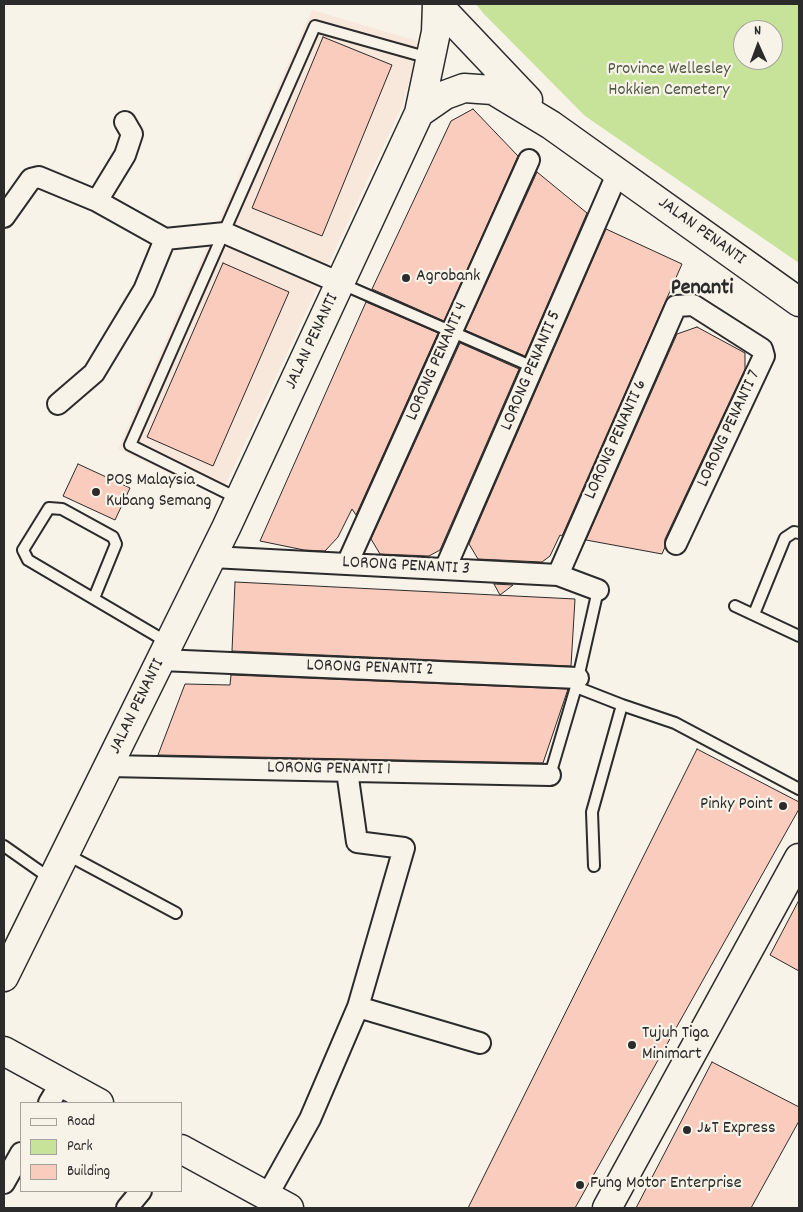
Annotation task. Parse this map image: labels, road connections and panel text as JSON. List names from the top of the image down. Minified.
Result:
{"streets":{"main road":["JALAN PENANTI"],"street":["LORONG PENANTI 4","LORONG PENANTI 5","LORONG PENANTI 7","LORONG PENANTI 6","LORONG PENANTI 3","LORONG PENANTI 2","LORONG PENANTI 1"]},"crossings":[["JALAN PENANTI","LORONG PENANTI 5"],["JALAN PENANTI","LORONG PENANTI 3"],["JALAN PENANTI","LORONG PENANTI 2"],["JALAN PENANTI","LORONG PENANTI 1"],["LORONG PENANTI 4","LORONG PENANTI 3"],["LORONG PENANTI 5","LORONG PENANTI 3"],["LORONG PENANTI 7","LORONG PENANTI 6"],["LORONG PENANTI 6","LORONG PENANTI 3"]],"districts":["Penanti"],"parks":["Province Wellesley Hokkien Cemetery"],"places":["Agrobank","POS Malaysia Kubang Semang","Pinky Point","Tujuh Tiga Minimart","J&T Express","Fung Motor Enterprise"],"legend":["Road","Park","Building"],"north":"top"}
